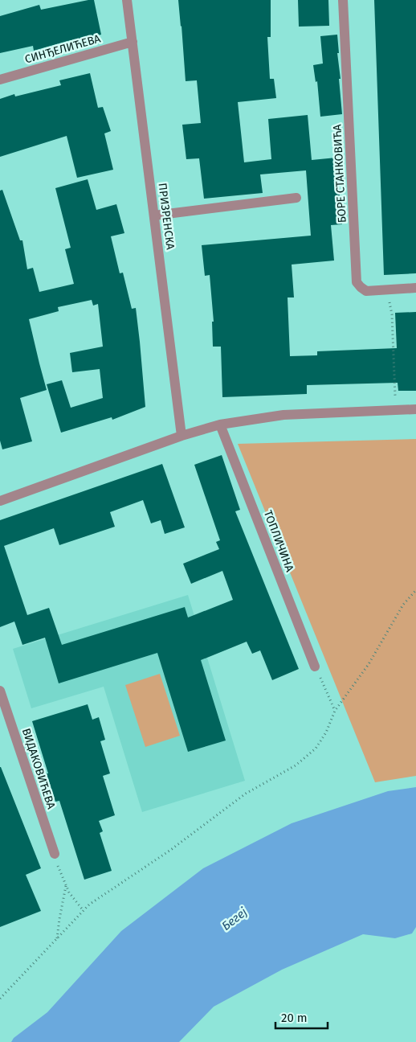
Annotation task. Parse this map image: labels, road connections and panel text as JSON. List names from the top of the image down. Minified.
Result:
{"streets":{"street":["СИНЂЕЛИЋЕВА","БОРЕ СТАНКОВИЋА","ПРИЗРЕНСКА","ТОПЛИЧИНА","ВИДАКОВИЋЕВА"]},"crossings":[["СИНЂЕЛИЋЕВА","ПРИЗРЕНСКА"]],"water":["Бегеј"],"scale_bar":"20 m"}
